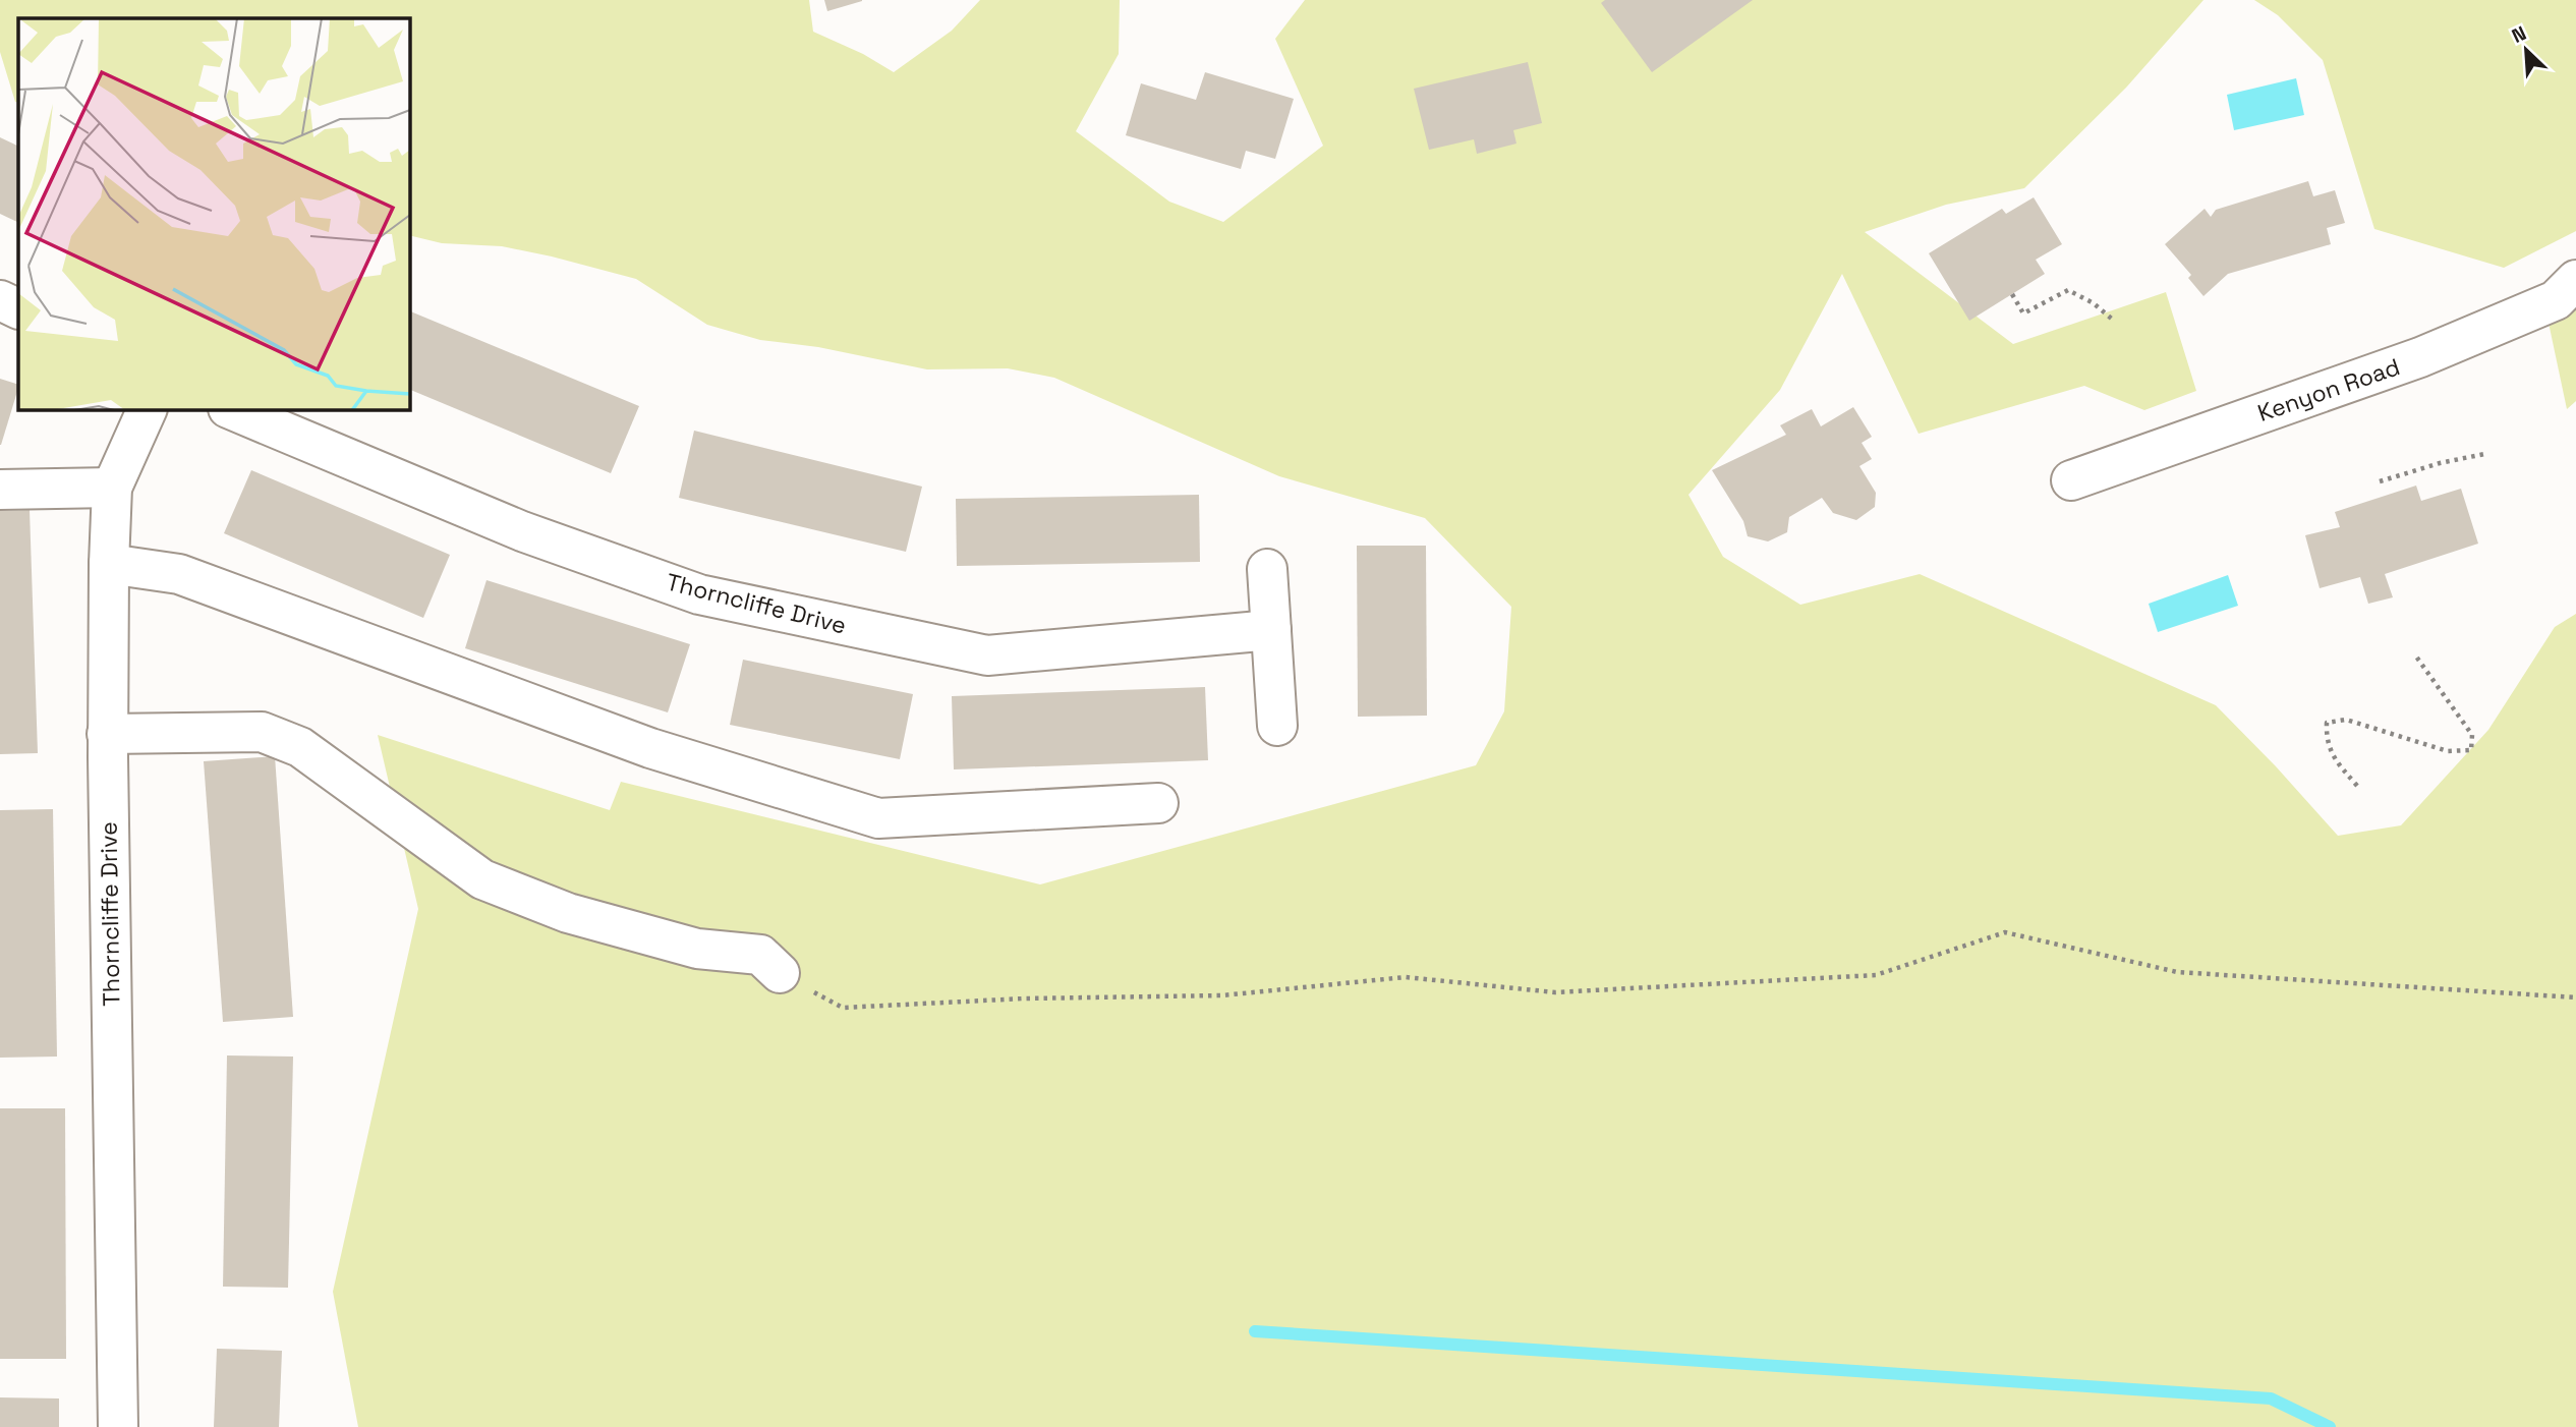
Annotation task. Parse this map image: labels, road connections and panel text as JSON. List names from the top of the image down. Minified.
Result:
{"streets":{"street":["Kenyon Road","Thorncliffe Drive"]},"north":"top left"}
